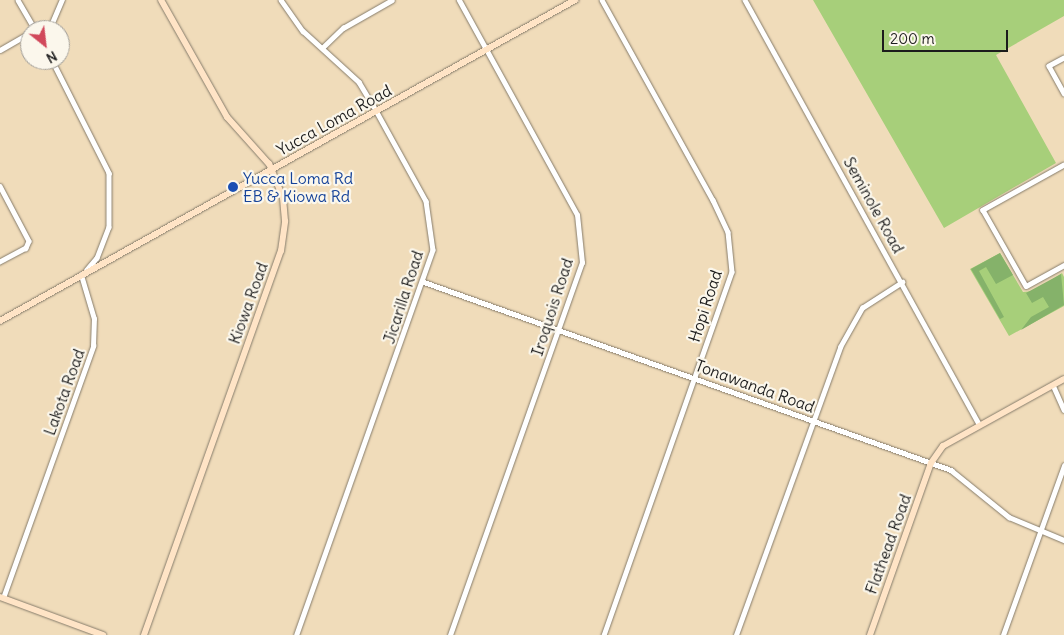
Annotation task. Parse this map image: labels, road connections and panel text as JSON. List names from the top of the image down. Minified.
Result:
{"streets":{"street":["Yucca Loma Road","Seminole Road","Jicarilla Road","Kiowa Road","Hopi Road","Iroquois Road","Tonawanda Road","Lakota Road","Flathead Road"]},"crossings":[["Yucca Loma Road","Jicarilla Road"],["Yucca Loma Road","Kiowa Road"],["Yucca Loma Road","Iroquois Road"],["Yucca Loma Road","Lakota Road"],["Seminole Road","Flathead Road"],["Jicarilla Road","Tonawanda Road"],["Hopi Road","Tonawanda Road"],["Iroquois Road","Tonawanda Road"],["Tonawanda Road","Flathead Road"]],"places":["Yucca Loma Rd EB & Kiowa Rd"],"scale_bar":"200 m","north":"bottom right"}
